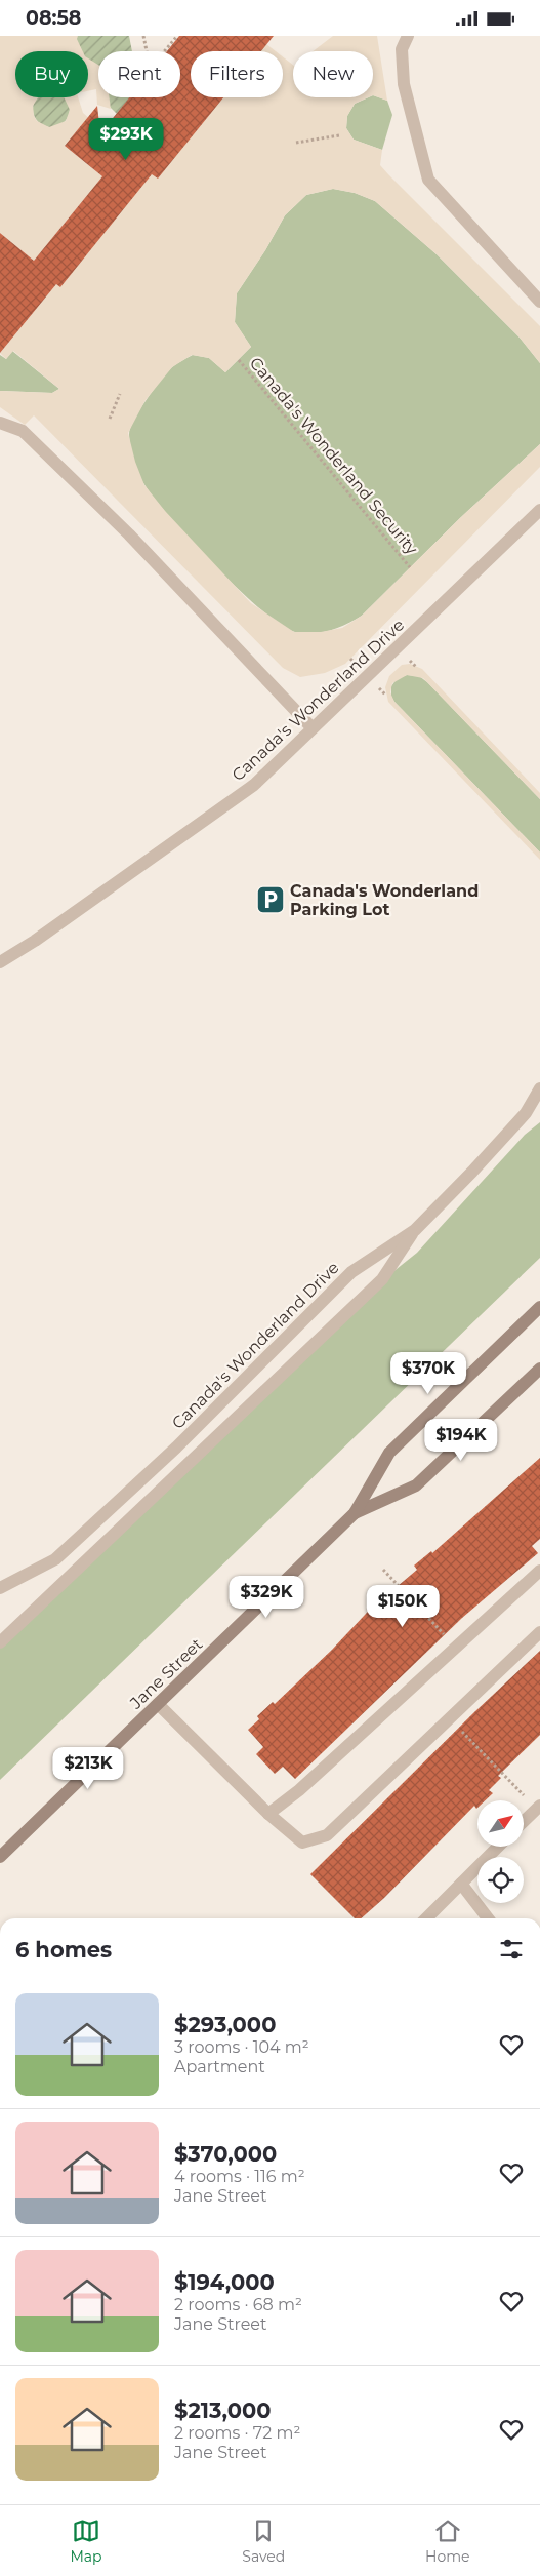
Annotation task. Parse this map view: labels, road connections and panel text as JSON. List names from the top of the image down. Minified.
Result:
{"streets":{"main road":["Jane Street"],"street":["Canada's Wonderland Drive"],"path":["Canada's Wonderland Security"]},"places":{"parking":["Canada's Wonderland Parking Lot"]},"north":"top right","page":{"status":"08:58","chip":["Buy","Rent","Filters","New"],"price":["$293K","$370K","$194K","$329K","$150K","$213K"],"heading":"6 homes","list":[{"name":"$293,000","note":"3 rooms · 104 m² · Apartment"},{"name":"$370,000","note":"4 rooms · 116 m² · Jane Street"},{"name":"$194,000","note":"2 rooms · 68 m² · Jane Street"},{"name":"$213,000","note":"2 rooms · 72 m² · Jane Street"}],"tabs":["Map","Saved","Home"]}}
